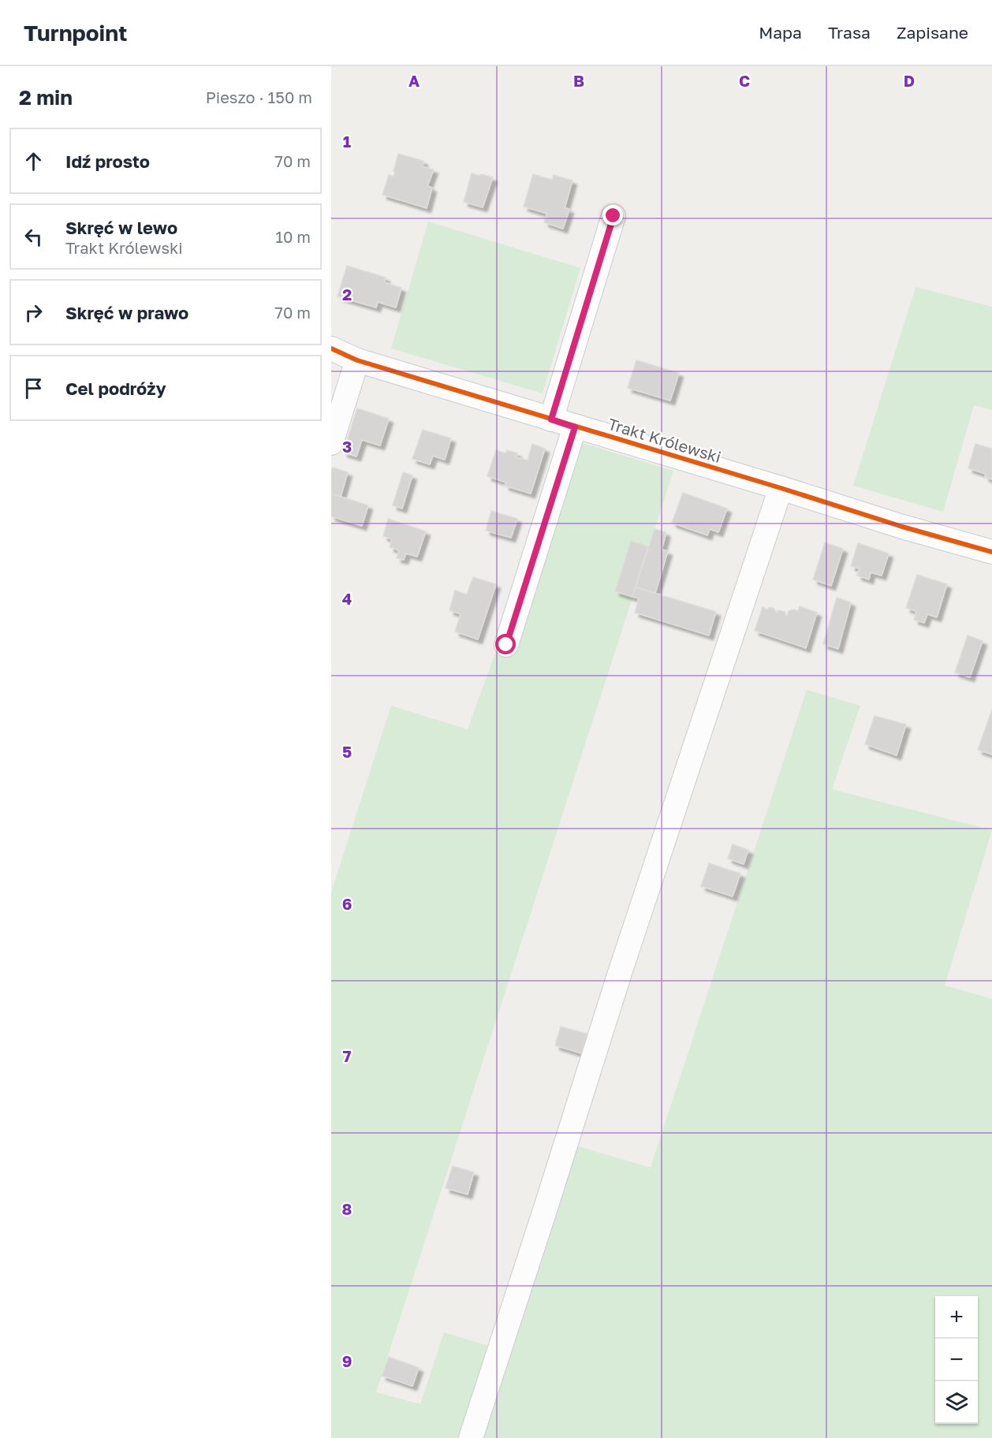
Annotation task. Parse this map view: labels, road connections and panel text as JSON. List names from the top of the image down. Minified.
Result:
{"streets":{"street":["Trakt Królewski"]},"page":{"header":"Turnpoint","nav":["Mapa","Trasa","Zapisane"],"heading":["2 min","Pieszo · 150 m"],"list":[["Idź prosto","70 m"],["Skręć w lewo","Trakt Królewski","10 m"],["Skręć w prawo","70 m"],"Cel podróży"],"map_buttons":["+","−"]},"grid":{"columns":["A","B","C","D"],"rows":["1","2","3","4","5","6","7","8","9"]}}
